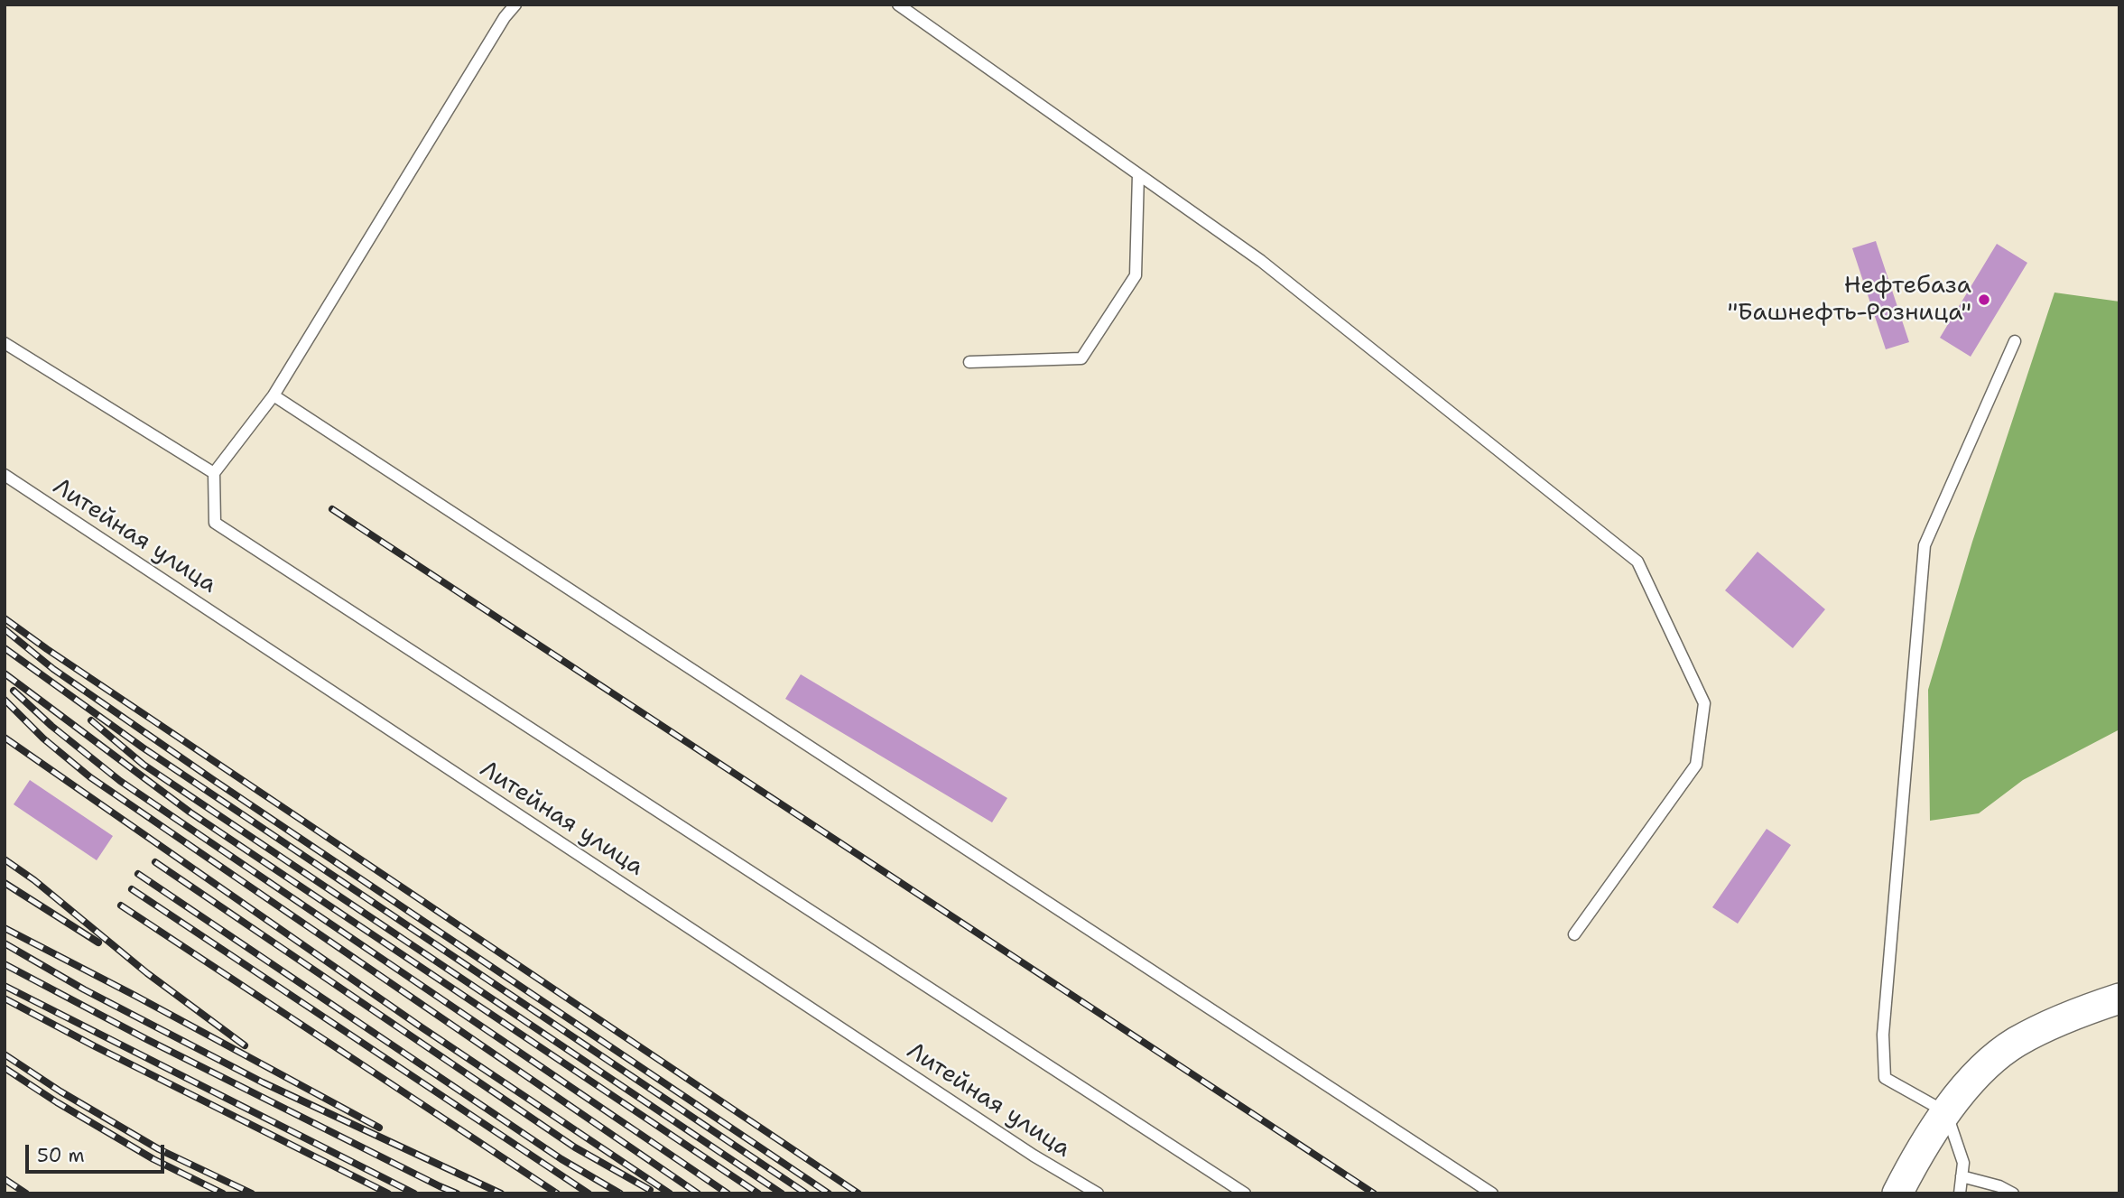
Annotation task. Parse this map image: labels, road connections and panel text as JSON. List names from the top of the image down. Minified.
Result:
{"streets":{"lane":["Литейная улица"]},"places":["Нефтебаза \"Башнефть-Розница\""],"scale_bar":"50 m"}
